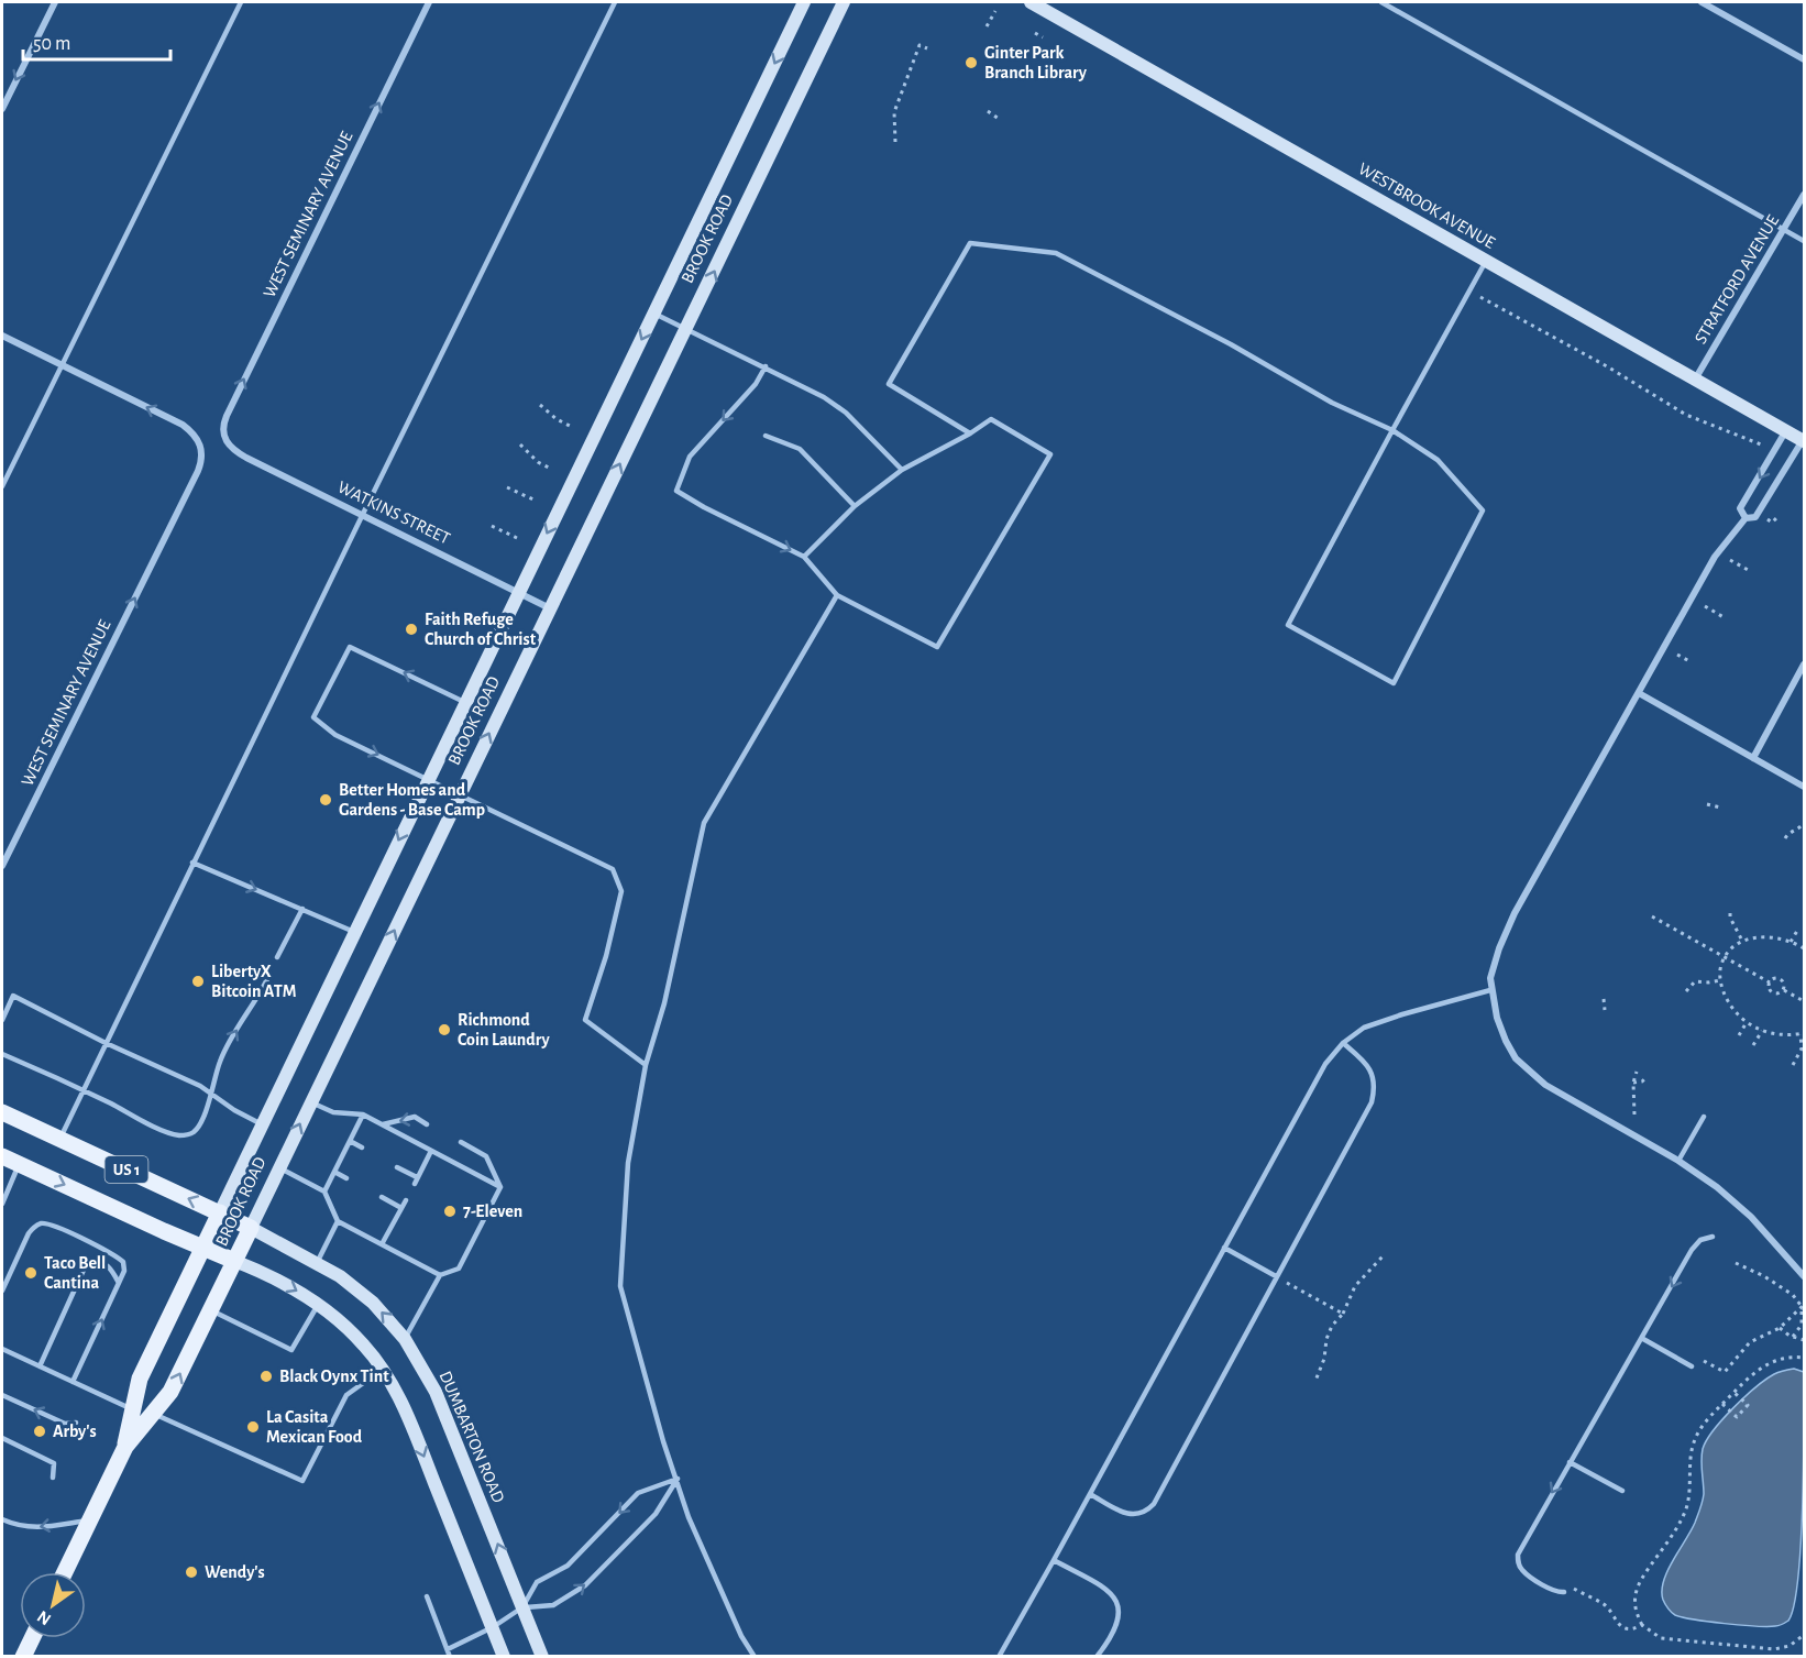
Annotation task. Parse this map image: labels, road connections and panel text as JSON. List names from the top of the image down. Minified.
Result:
{"streets":{"main road":["WESTBROOK AVENUE","BROOK ROAD","US 1","DUMBARTON ROAD"],"street":["WEST SEMINARY AVENUE","STRATFORD AVENUE","WATKINS STREET"]},"crossings":[["WESTBROOK AVENUE","STRATFORD AVENUE"],["WEST SEMINARY AVENUE","WATKINS STREET"],["BROOK ROAD","WATKINS STREET"],["BROOK ROAD","US 1"],["BROOK ROAD","DUMBARTON ROAD"],["US 1","DUMBARTON ROAD"]],"one_way":["WEST SEMINARY AVENUE"],"places":["Ginter Park Branch Library","Faith Refuge Church of Christ","Better Homes and Gardens - Base Camp","LibertyX Bitcoin ATM","Richmond Coin Laundry","7-Eleven","Taco Bell Cantina","Black Oynx Tint","La Casita Mexican Food","Arby's","Wendy's"],"scale_bar":"50 m","north":"bottom left"}
